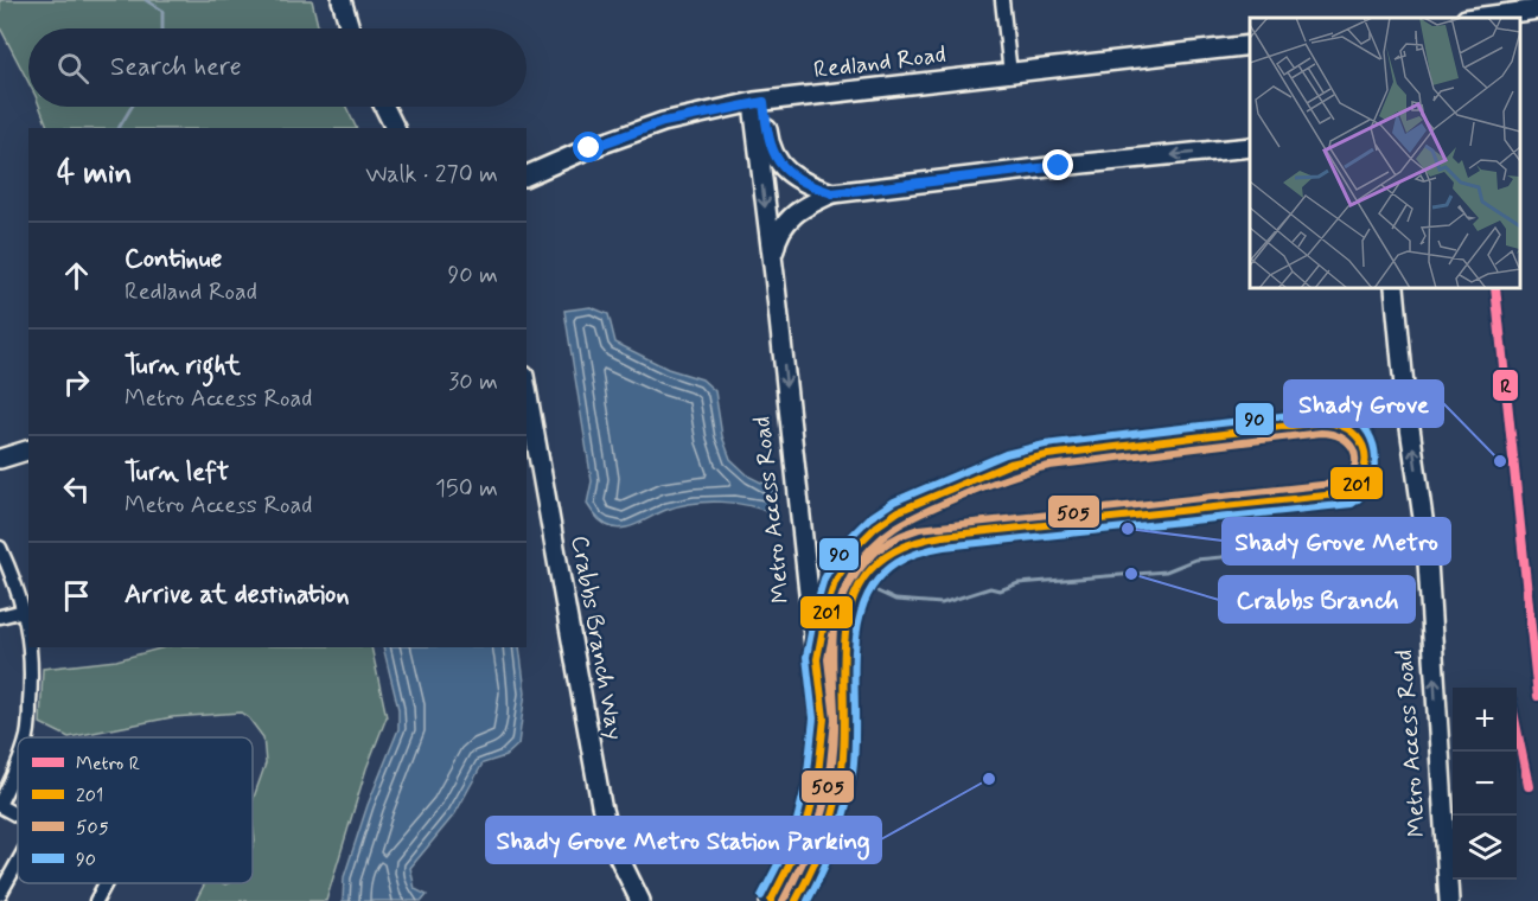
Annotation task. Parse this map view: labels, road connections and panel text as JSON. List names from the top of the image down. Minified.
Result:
{"streets":{"highway":["Metro Access Road"],"main road":["Redland Road","Crabbs Branch Way"]},"crossings":[["Redland Road","Metro Access Road"]],"places":["Shady Grove","Shady Grove Metro","Crabbs Branch","Shady Grove Metro Station Parking"],"lines":["metro line R","transit line 90","transit line 201","transit line 505"],"legend":["Metro R","201","505","90"],"page":{"search":"Search here","heading":["4 min","Walk · 270 m"],"list":[["Continue","Redland Road","90 m"],["Turn right","Metro Access Road","30 m"],["Turn left","Metro Access Road","150 m"],"Arrive at destination"],"map_buttons":["+","−"]}}
